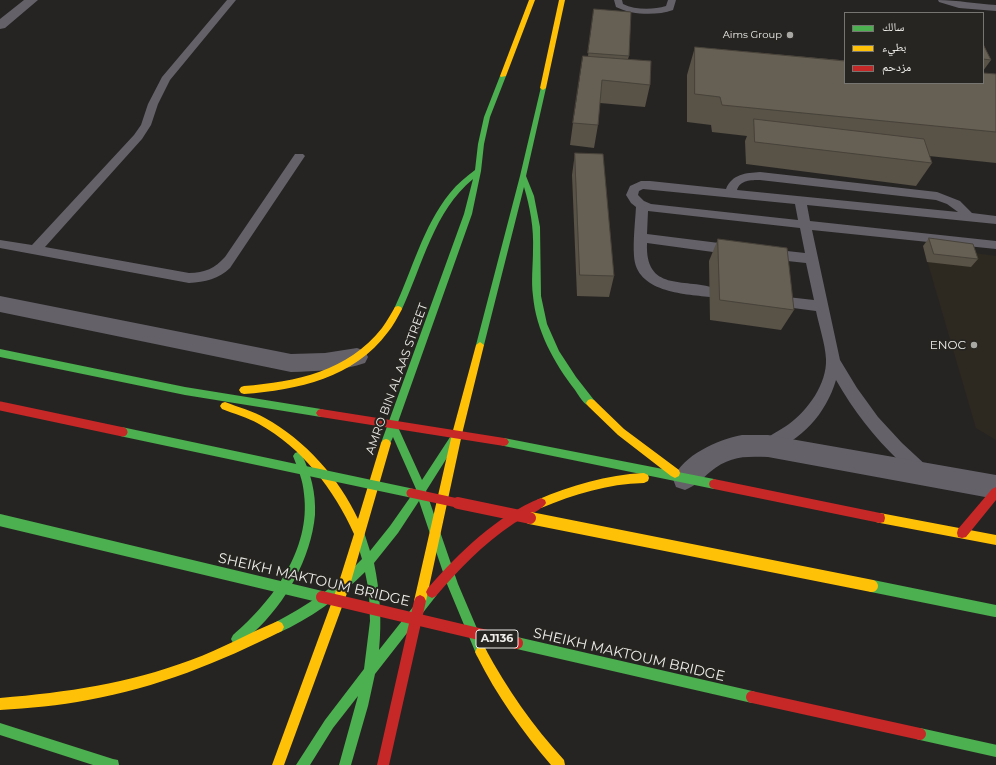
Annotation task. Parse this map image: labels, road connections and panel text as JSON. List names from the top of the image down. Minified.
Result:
{"streets":{"main road":["AMRO BIN AL AAS STREET","SHEIKH MAKTOUM BRIDGE","AJ136"]},"places":["Aims Group","ENOC"],"legend":["سالك","بطيء","مزدحم"]}
